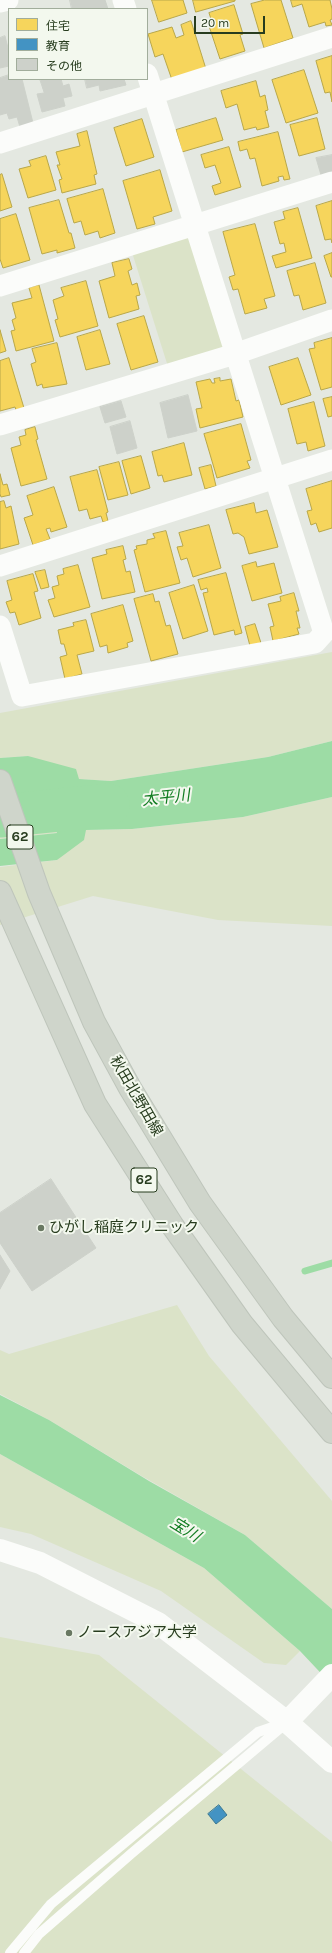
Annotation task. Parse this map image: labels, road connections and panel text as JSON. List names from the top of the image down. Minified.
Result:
{"streets":{"main road":["62","秋田北野田線"]},"water":["太平川","宝川"],"places":["ひがし稲庭クリニック","ノースアジア大学"],"legend":["住宅","教育","その他"],"scale_bar":"20 m"}
